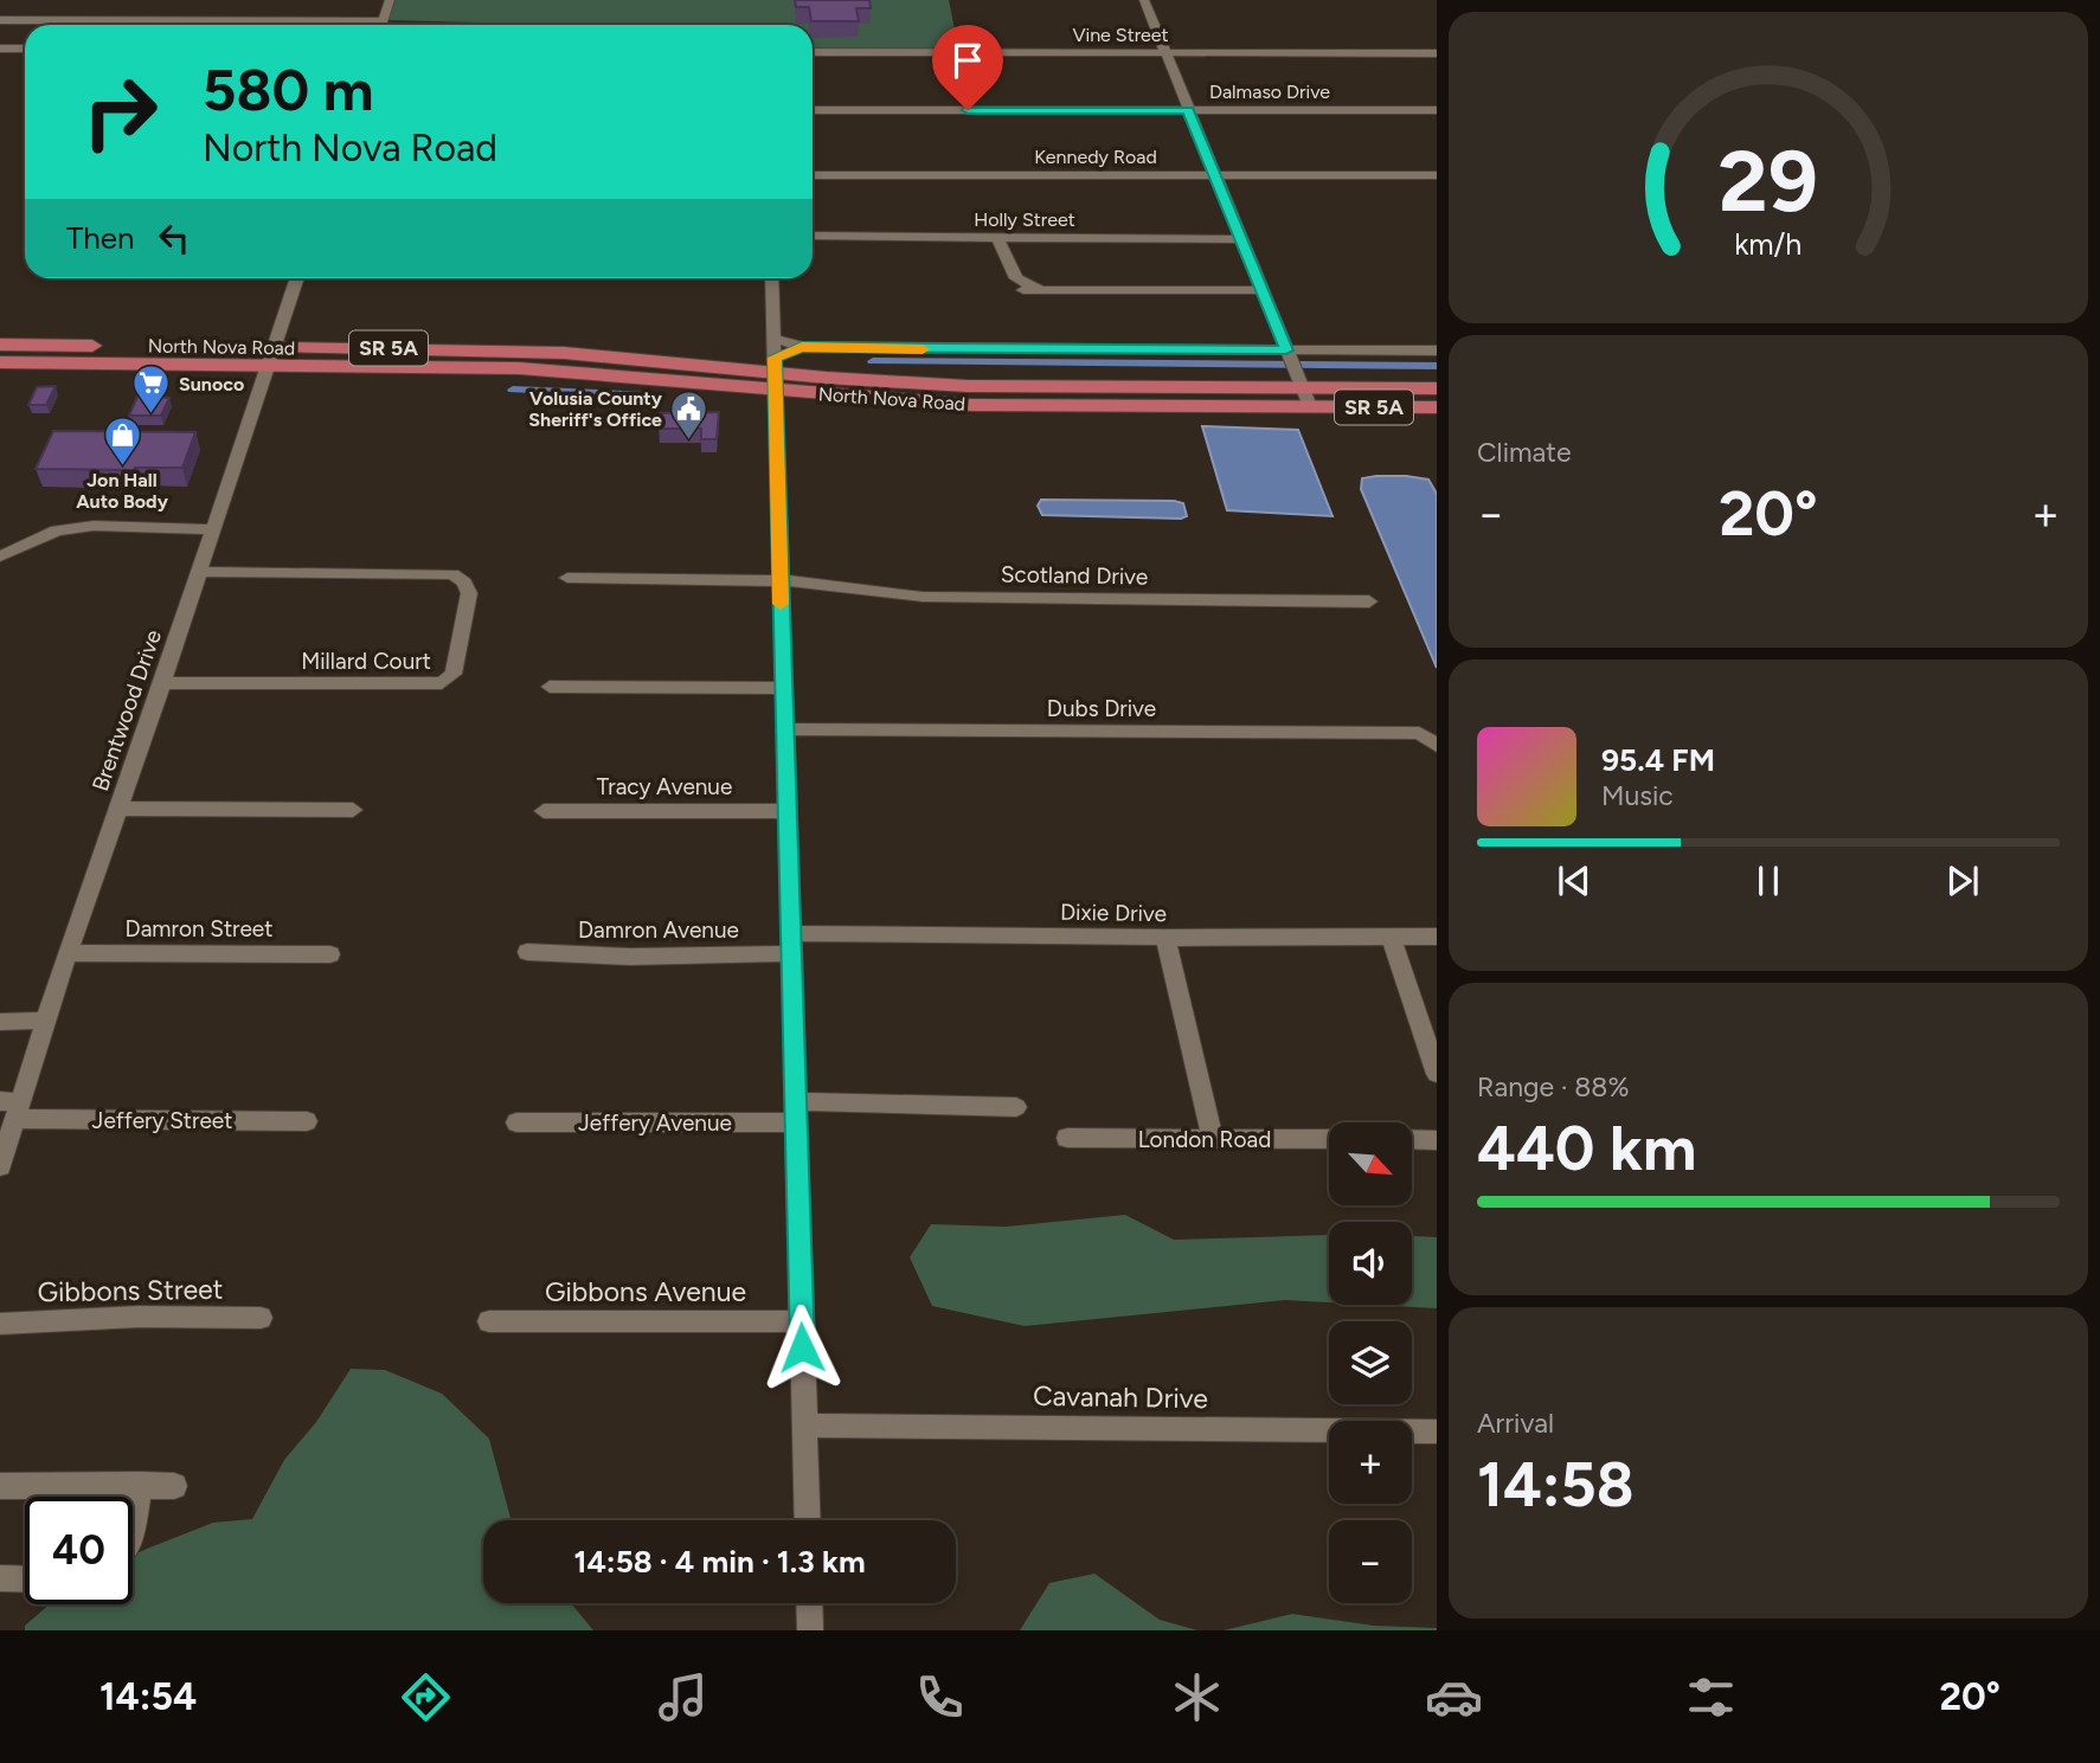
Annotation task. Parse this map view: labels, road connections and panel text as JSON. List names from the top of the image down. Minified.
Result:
{"streets":{"main road":["North Nova Road","SR 5A"],"street":["Vine Street","Dalmaso Drive","Kennedy Road","Holly Street","Scotland Drive","Millard Court","Dubs Drive","Brentwood Drive","Tracy Avenue","Dixie Drive","Damron Street","Damron Avenue","Jeffery Street","Jeffery Avenue","London Road","Gibbons Street","Gibbons Avenue","Cavanah Drive"]},"crossings":[["North Nova Road","Brentwood Drive"],["Millard Court","Brentwood Drive"],["Brentwood Drive","Damron Street"],["Brentwood Drive","Jeffery Street"],["Dixie Drive","Damron Avenue"]],"places":{"supermarket":["Sunoco"],"public building":["Volusia County Sheriff's Office"],"shop":["Jon Hall Auto Body"]},"north":"bottom right","page":{"turn":["580 m","North Nova Road"],"then":"Then","tile":["Climate",["Range · 88%","440 km"],["Arrival","14:58"]],"heat":["−","20°","+"],"song":["95.4 FM","Music"],"map_buttons":["+","−"],"limit":"40","trip":"14:58 · 4 min · 1.3 km","tabs":["14:54","20°"],"gauge":["29","km/h"]}}
